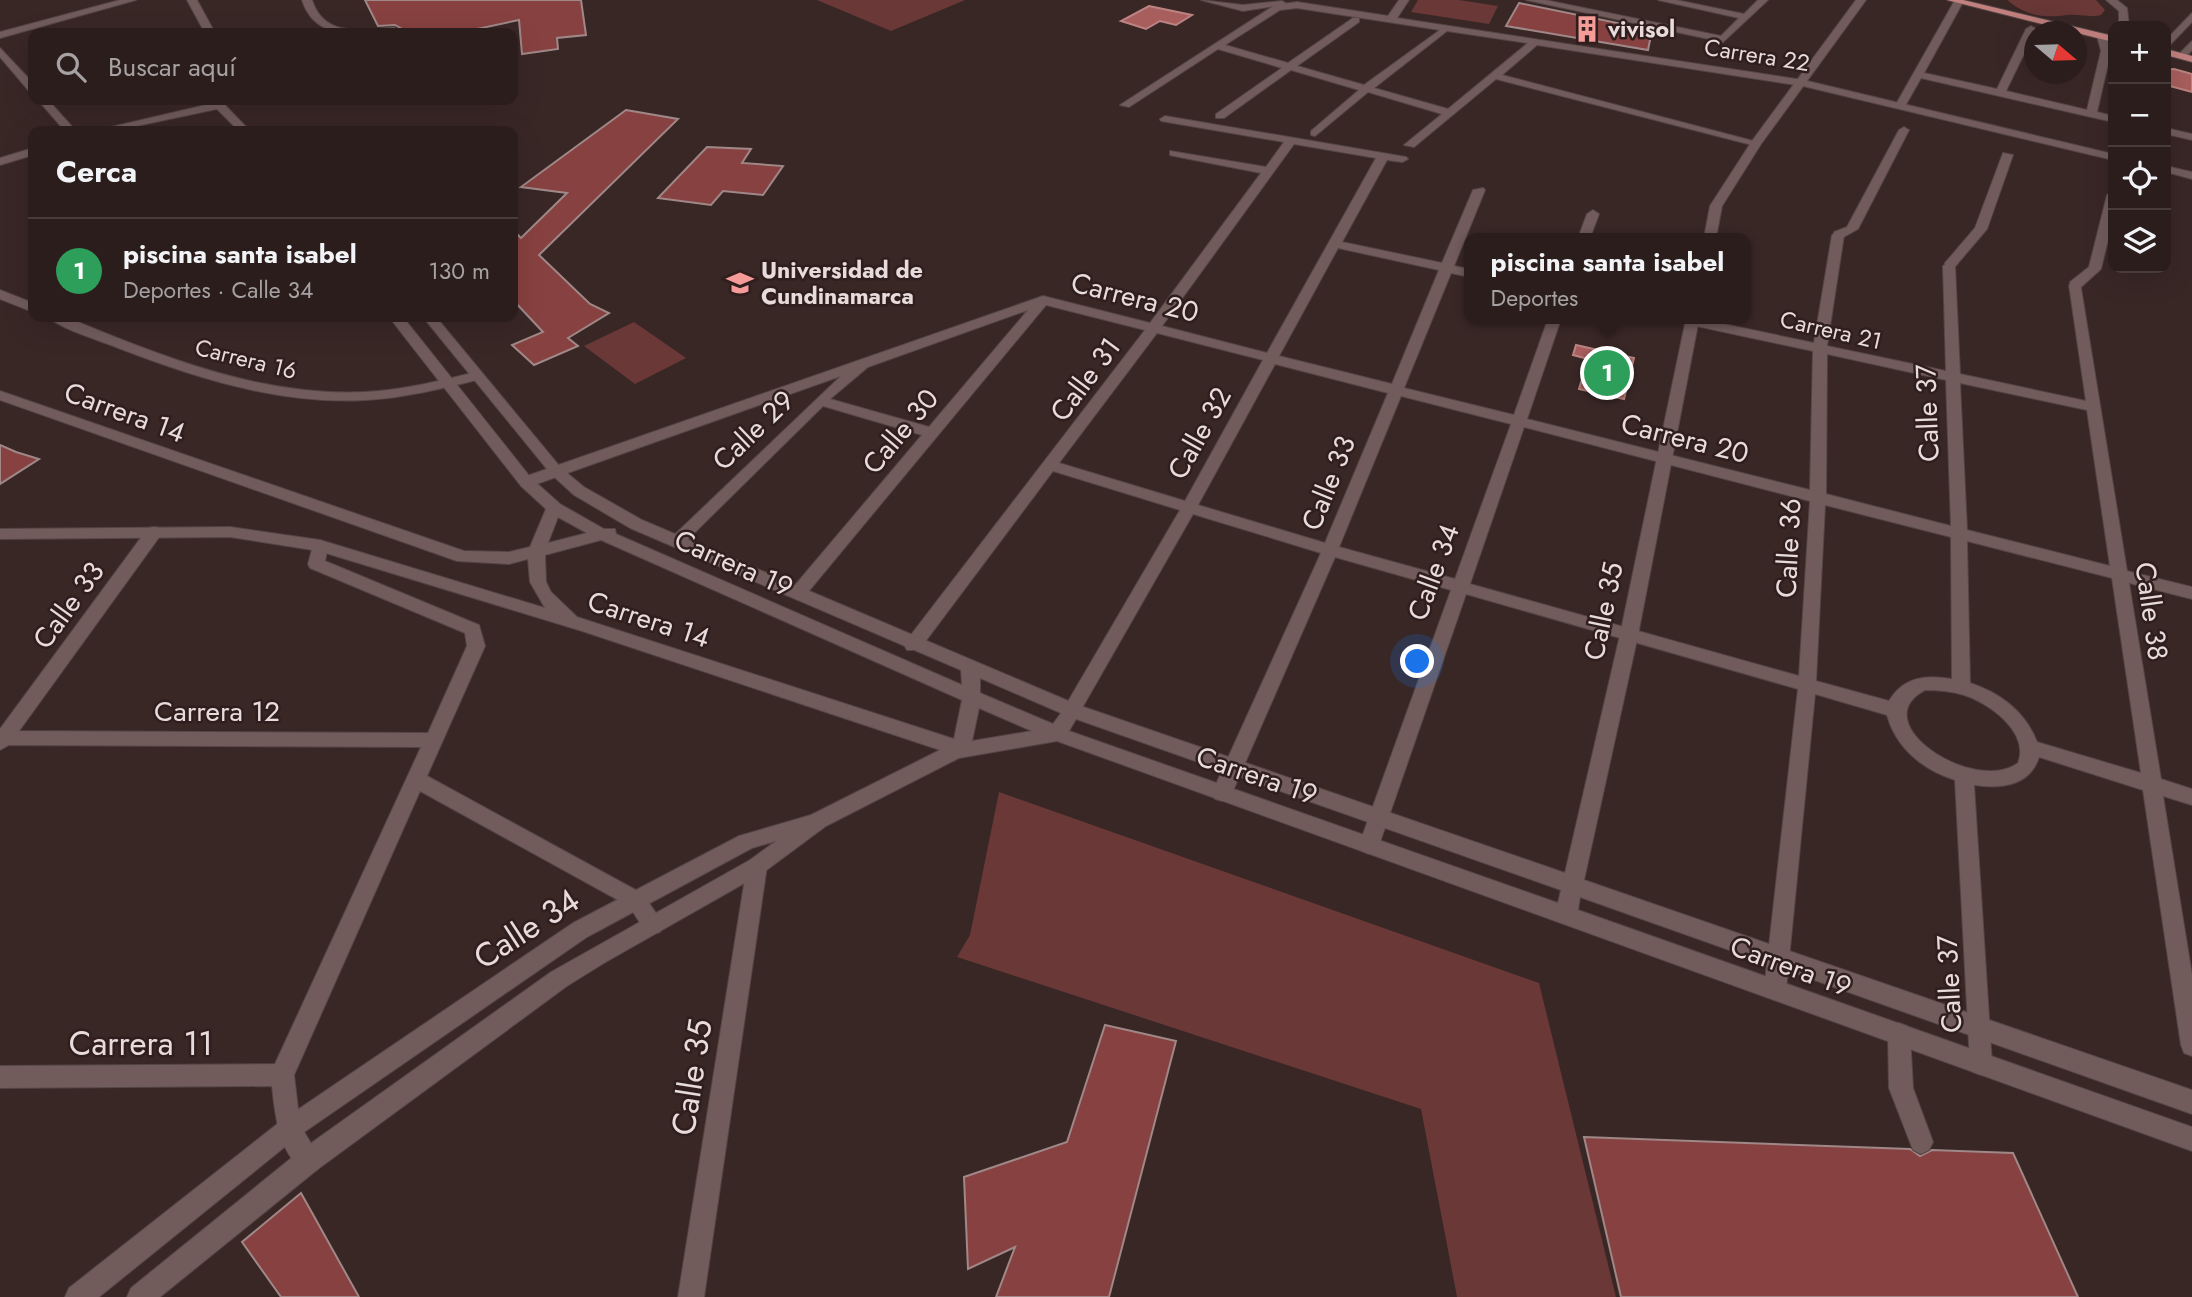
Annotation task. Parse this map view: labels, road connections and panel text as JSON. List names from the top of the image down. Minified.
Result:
{"streets":{"street":["Carrera 22","Carrera 20","Carrera 21","Carrera 16","Calle 31","Carrera 14","Calle 37","Calle 29","Calle 30","Calle 32","Calle 33","Calle 36","Carrera 19","Calle 34","Calle 35","Calle 38","Carrera 12","Carrera 11"]},"crossings":[["Carrera 20","Calle 31"],["Carrera 20","Calle 37"],["Carrera 20","Calle 30"],["Carrera 20","Calle 32"],["Carrera 20","Calle 33"],["Carrera 20","Calle 36"],["Carrera 20","Calle 34"],["Carrera 20","Calle 35"],["Carrera 20","Calle 38"],["Carrera 21","Calle 37"],["Carrera 21","Calle 36"],["Carrera 21","Calle 38"],["Carrera 16","Carrera 19"],["Calle 31","Carrera 19"],["Carrera 14","Calle 33"],["Carrera 14","Carrera 19"],["Carrera 14","Calle 34"],["Calle 37","Carrera 19"],["Calle 29","Carrera 19"],["Calle 30","Carrera 19"],["Calle 32","Carrera 19"],["Calle 32","Calle 34"],["Calle 33","Carrera 19"],["Calle 33","Carrera 12"],["Calle 36","Carrera 19"],["Carrera 19","Calle 34"],["Carrera 19","Calle 35"],["Calle 34","Calle 35"]],"places":{"building":["vivisol"],"school or university":["Universidad de Cundinamarca"]},"north":"right","page":{"map_buttons":["+","−"],"search":"Buscar aquí","heading":"Cerca","list":[{"mark":"1","name":"piscina santa isabel","note":"Deportes · Calle 34","value":"130 m"}],"popup":["piscina santa isabel","Deportes"],"pins":"1"}}
